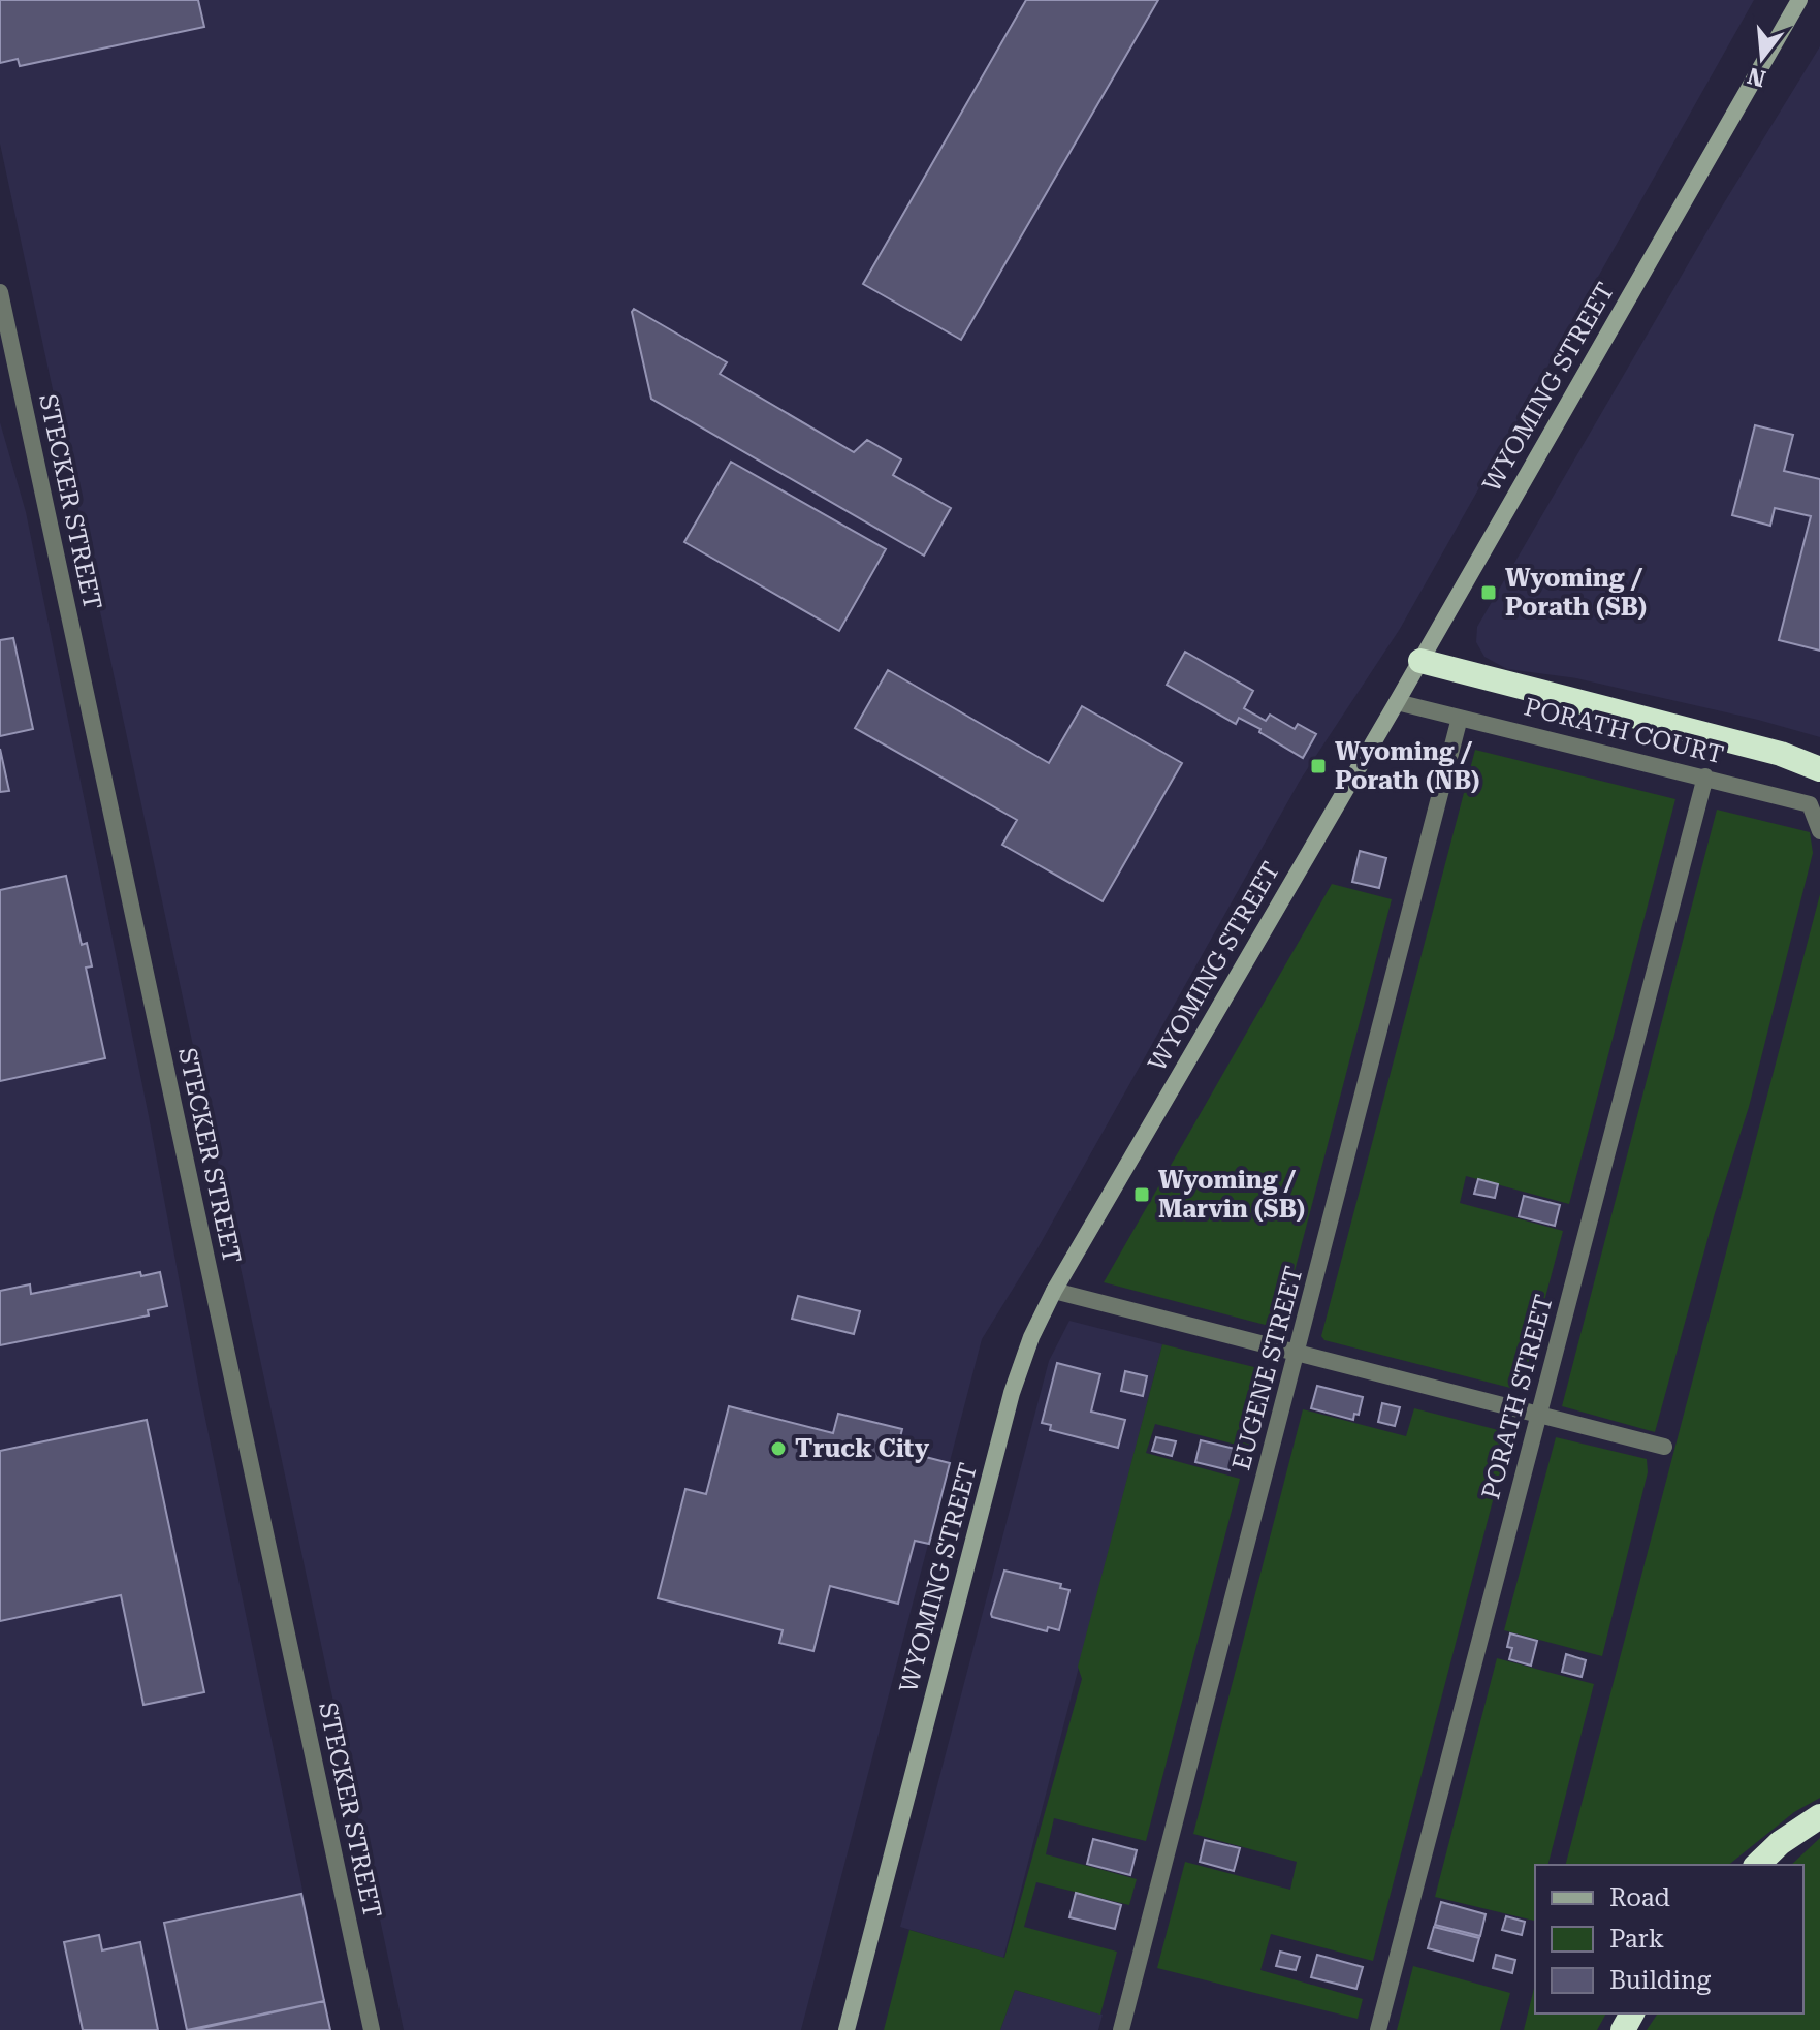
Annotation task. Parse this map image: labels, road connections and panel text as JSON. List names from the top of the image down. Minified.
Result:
{"streets":{"main road":["WYOMING STREET"],"street":["STECKER STREET","PORATH COURT","EUGENE STREET","PORATH STREET"]},"crossings":[["WYOMING STREET","PORATH COURT"],["PORATH COURT","EUGENE STREET"],["PORATH COURT","PORATH STREET"]],"places":{"transit":["Wyoming / Porath (SB)","Wyoming / Porath (NB)","Wyoming / Marvin (SB)"],"other":["Truck City"]},"legend":["Road","Park","Building"],"north":"bottom"}
